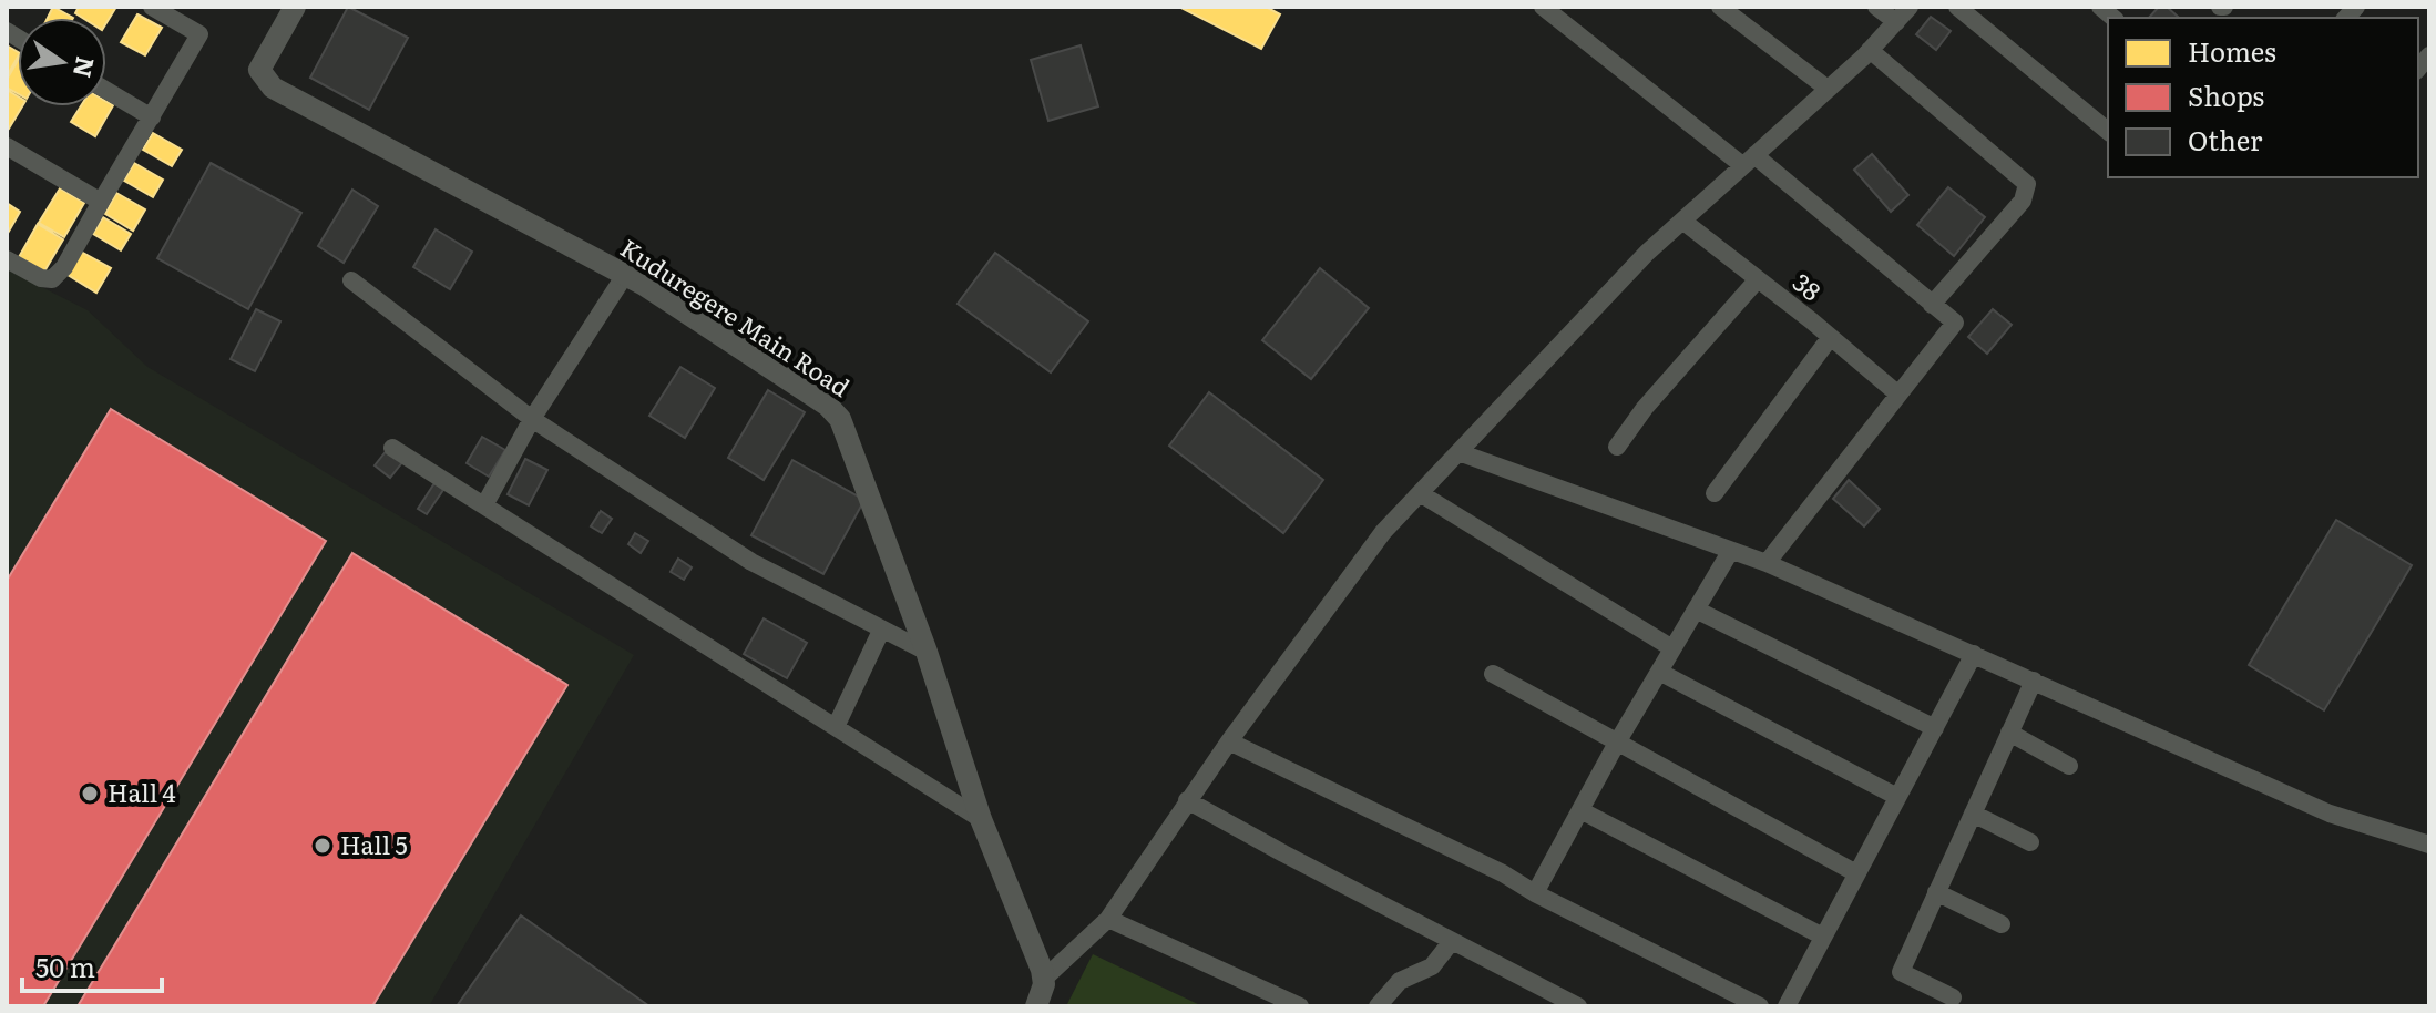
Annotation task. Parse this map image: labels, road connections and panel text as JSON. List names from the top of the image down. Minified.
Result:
{"streets":{"street":["38","Kuduregere Main Road"]},"places":["Hall 4","Hall 5"],"legend":["Homes","Shops","Other"],"scale_bar":"50 m","north":"right"}
